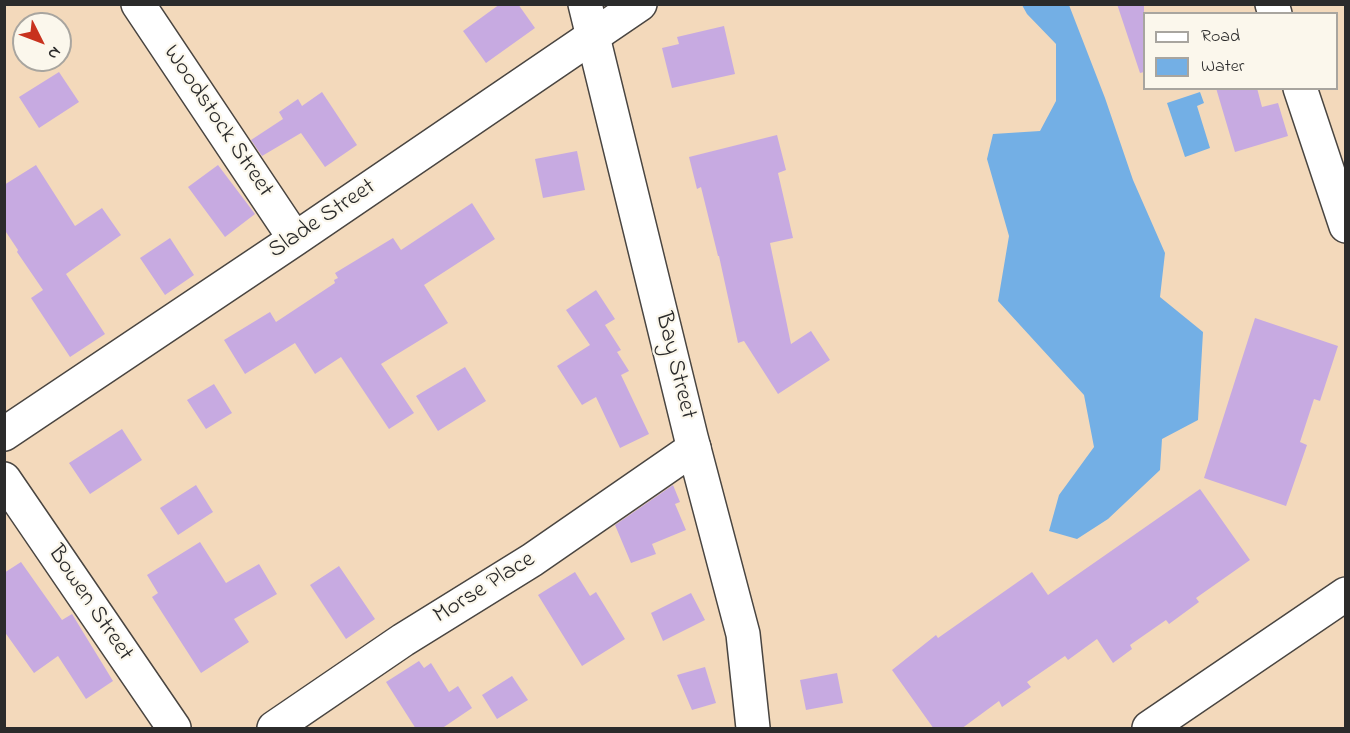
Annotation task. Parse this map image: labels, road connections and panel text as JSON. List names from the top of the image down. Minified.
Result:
{"streets":{"street":["Woodstock Street","Slade Street","Bay Street","Morse Place","Bowen Street"]},"crossings":[["Woodstock Street","Slade Street"],["Slade Street","Bay Street"],["Bay Street","Morse Place"]],"legend":["Road","Water"],"north":"bottom right"}
